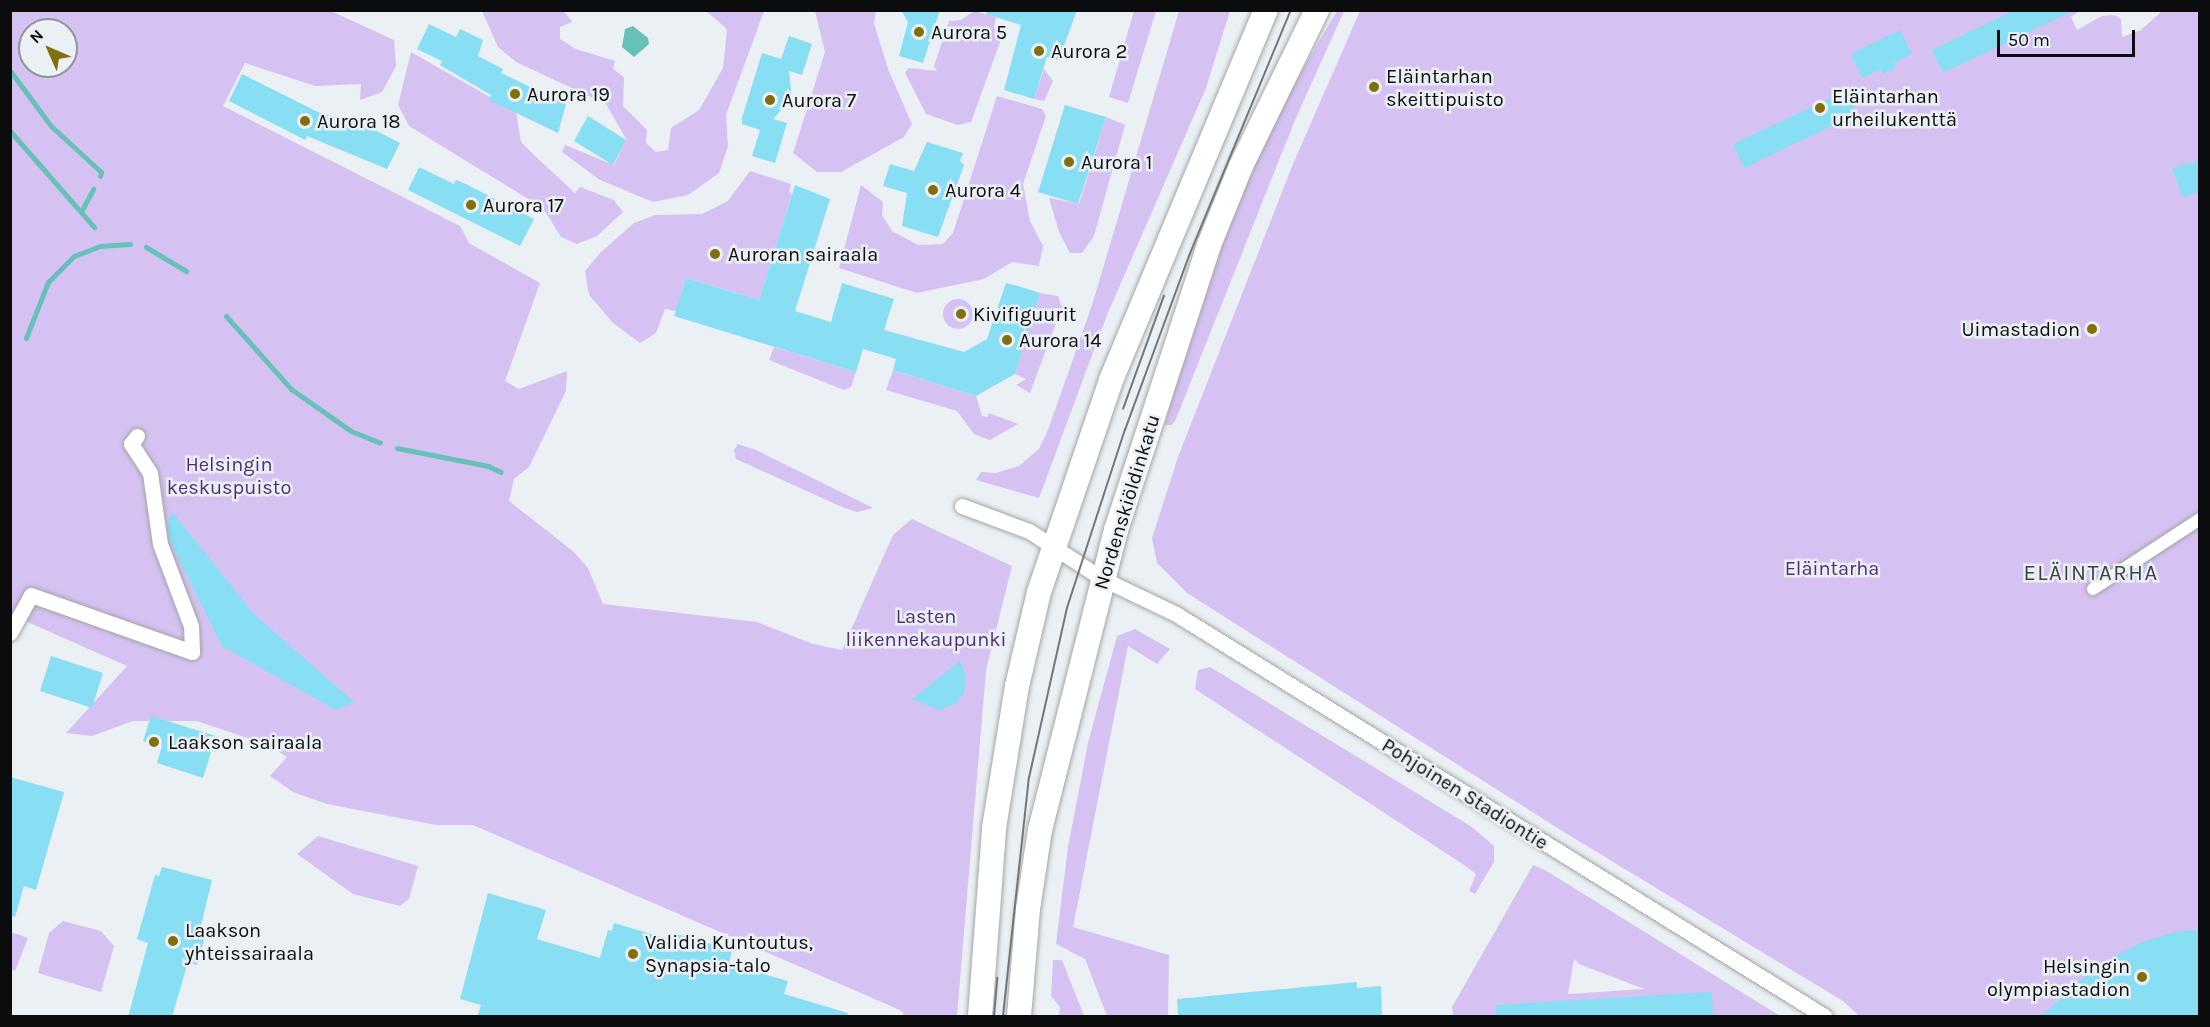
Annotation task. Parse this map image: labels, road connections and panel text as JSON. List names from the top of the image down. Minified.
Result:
{"streets":{"main road":["Nordenskiöldinkatu"],"street":["Pohjoinen Stadiontie"]},"crossings":[["Nordenskiöldinkatu","Pohjoinen Stadiontie"]],"districts":["ELÄINTARHA"],"parks":["Helsingin keskuspuisto","Eläintarha","Lasten liikennekaupunki"],"places":["Aurora 5","Aurora 2","Eläintarhan skeittipuisto","Aurora 19","Aurora 7","Eläintarhan urheilukenttä","Aurora 18","Aurora 1","Aurora 4","Aurora 17","Auroran sairaala","Kivifiguurit","Uimastadion","Aurora 14","Laakson sairaala","Laakson yhteissairaala","Validia Kuntoutus, Synapsia-talo","Helsingin olympiastadion"],"scale_bar":"50 m","north":"top left"}
